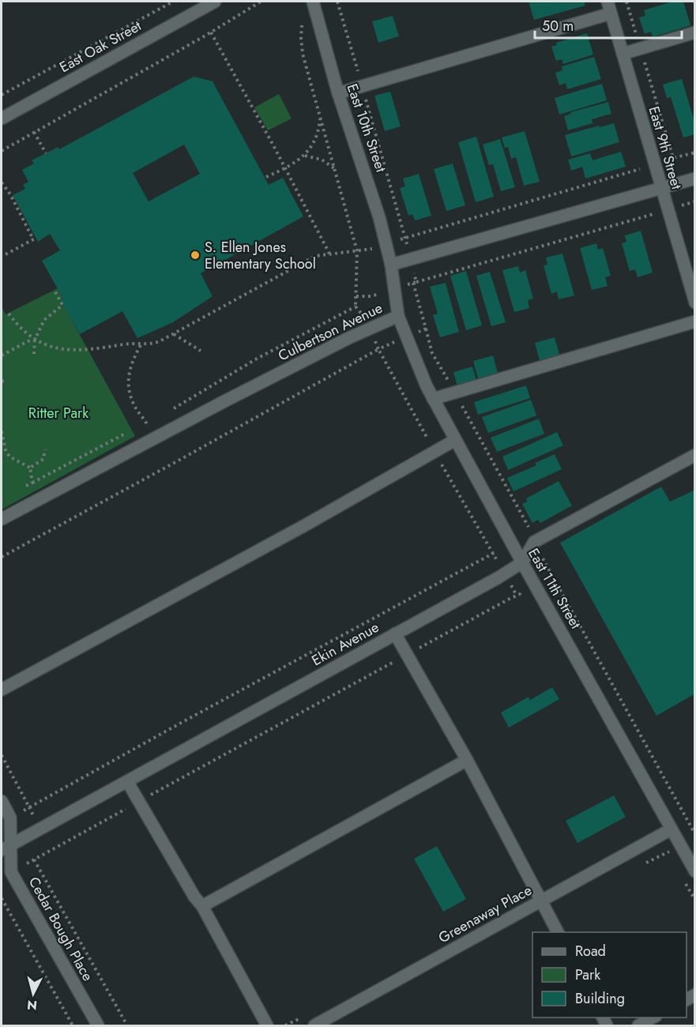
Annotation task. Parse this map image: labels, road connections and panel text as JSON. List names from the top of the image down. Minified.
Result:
{"streets":{"street":["East Oak Street","East 10th Street","East 9th Street","Culbertson Avenue","East 11th Street","Ekin Avenue","Greenaway Place","Cedar Bough Place"]},"crossings":[["East 10th Street","Culbertson Avenue"],["Culbertson Avenue","East 11th Street"],["East 11th Street","Ekin Avenue"],["East 11th Street","Greenaway Place"],["Ekin Avenue","Cedar Bough Place"]],"parks":["Ritter Park"],"places":["S. Ellen Jones Elementary School"],"legend":["Road","Park","Building"],"scale_bar":"50 m","north":"bottom"}
